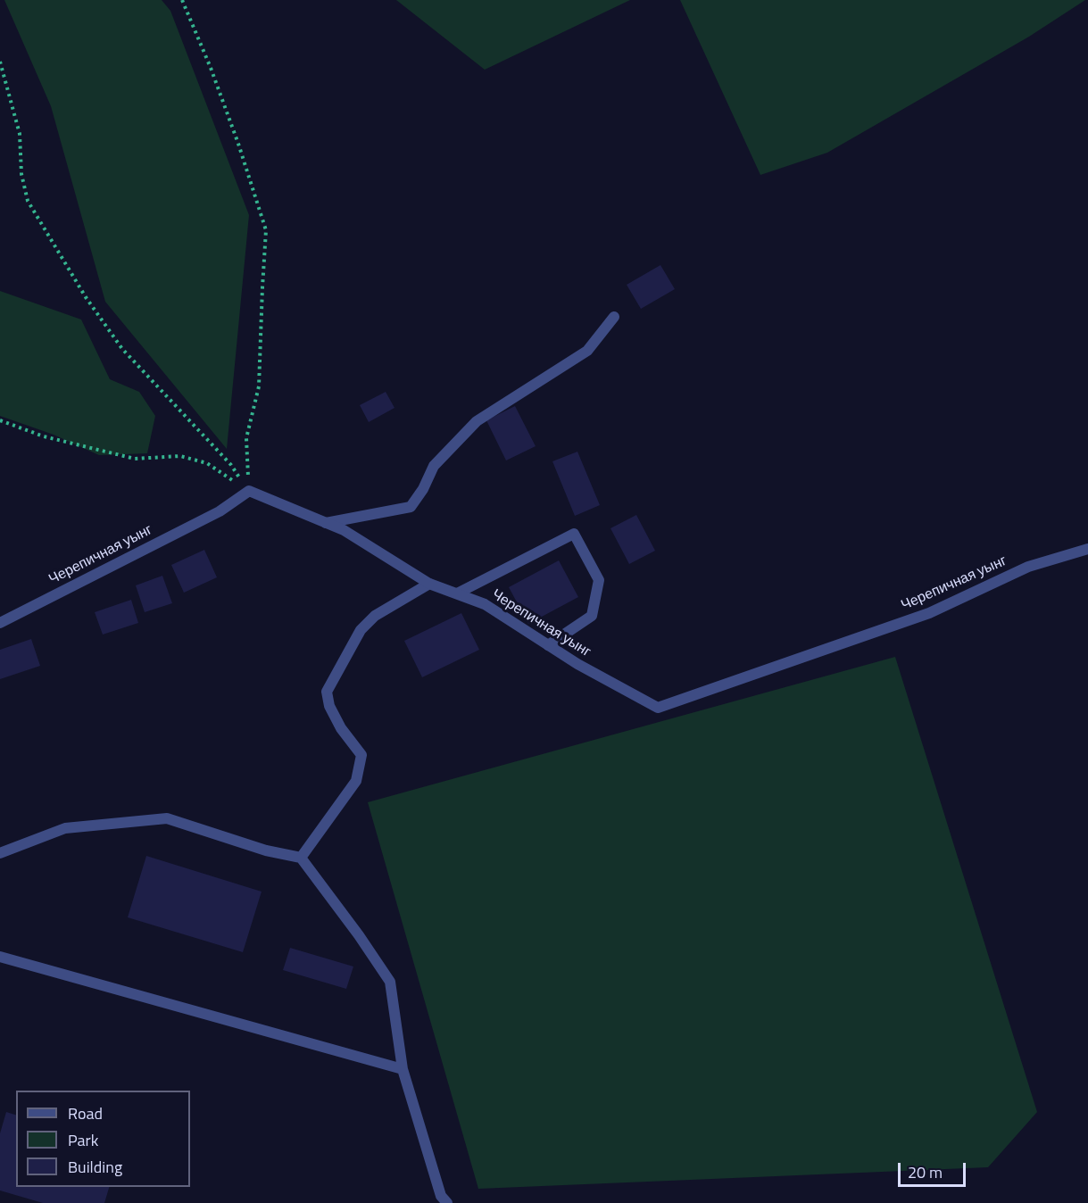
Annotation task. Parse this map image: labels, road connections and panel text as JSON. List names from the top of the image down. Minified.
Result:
{"streets":{"street":["Черепичная уынг"]},"legend":["Road","Park","Building"],"scale_bar":"20 m"}
